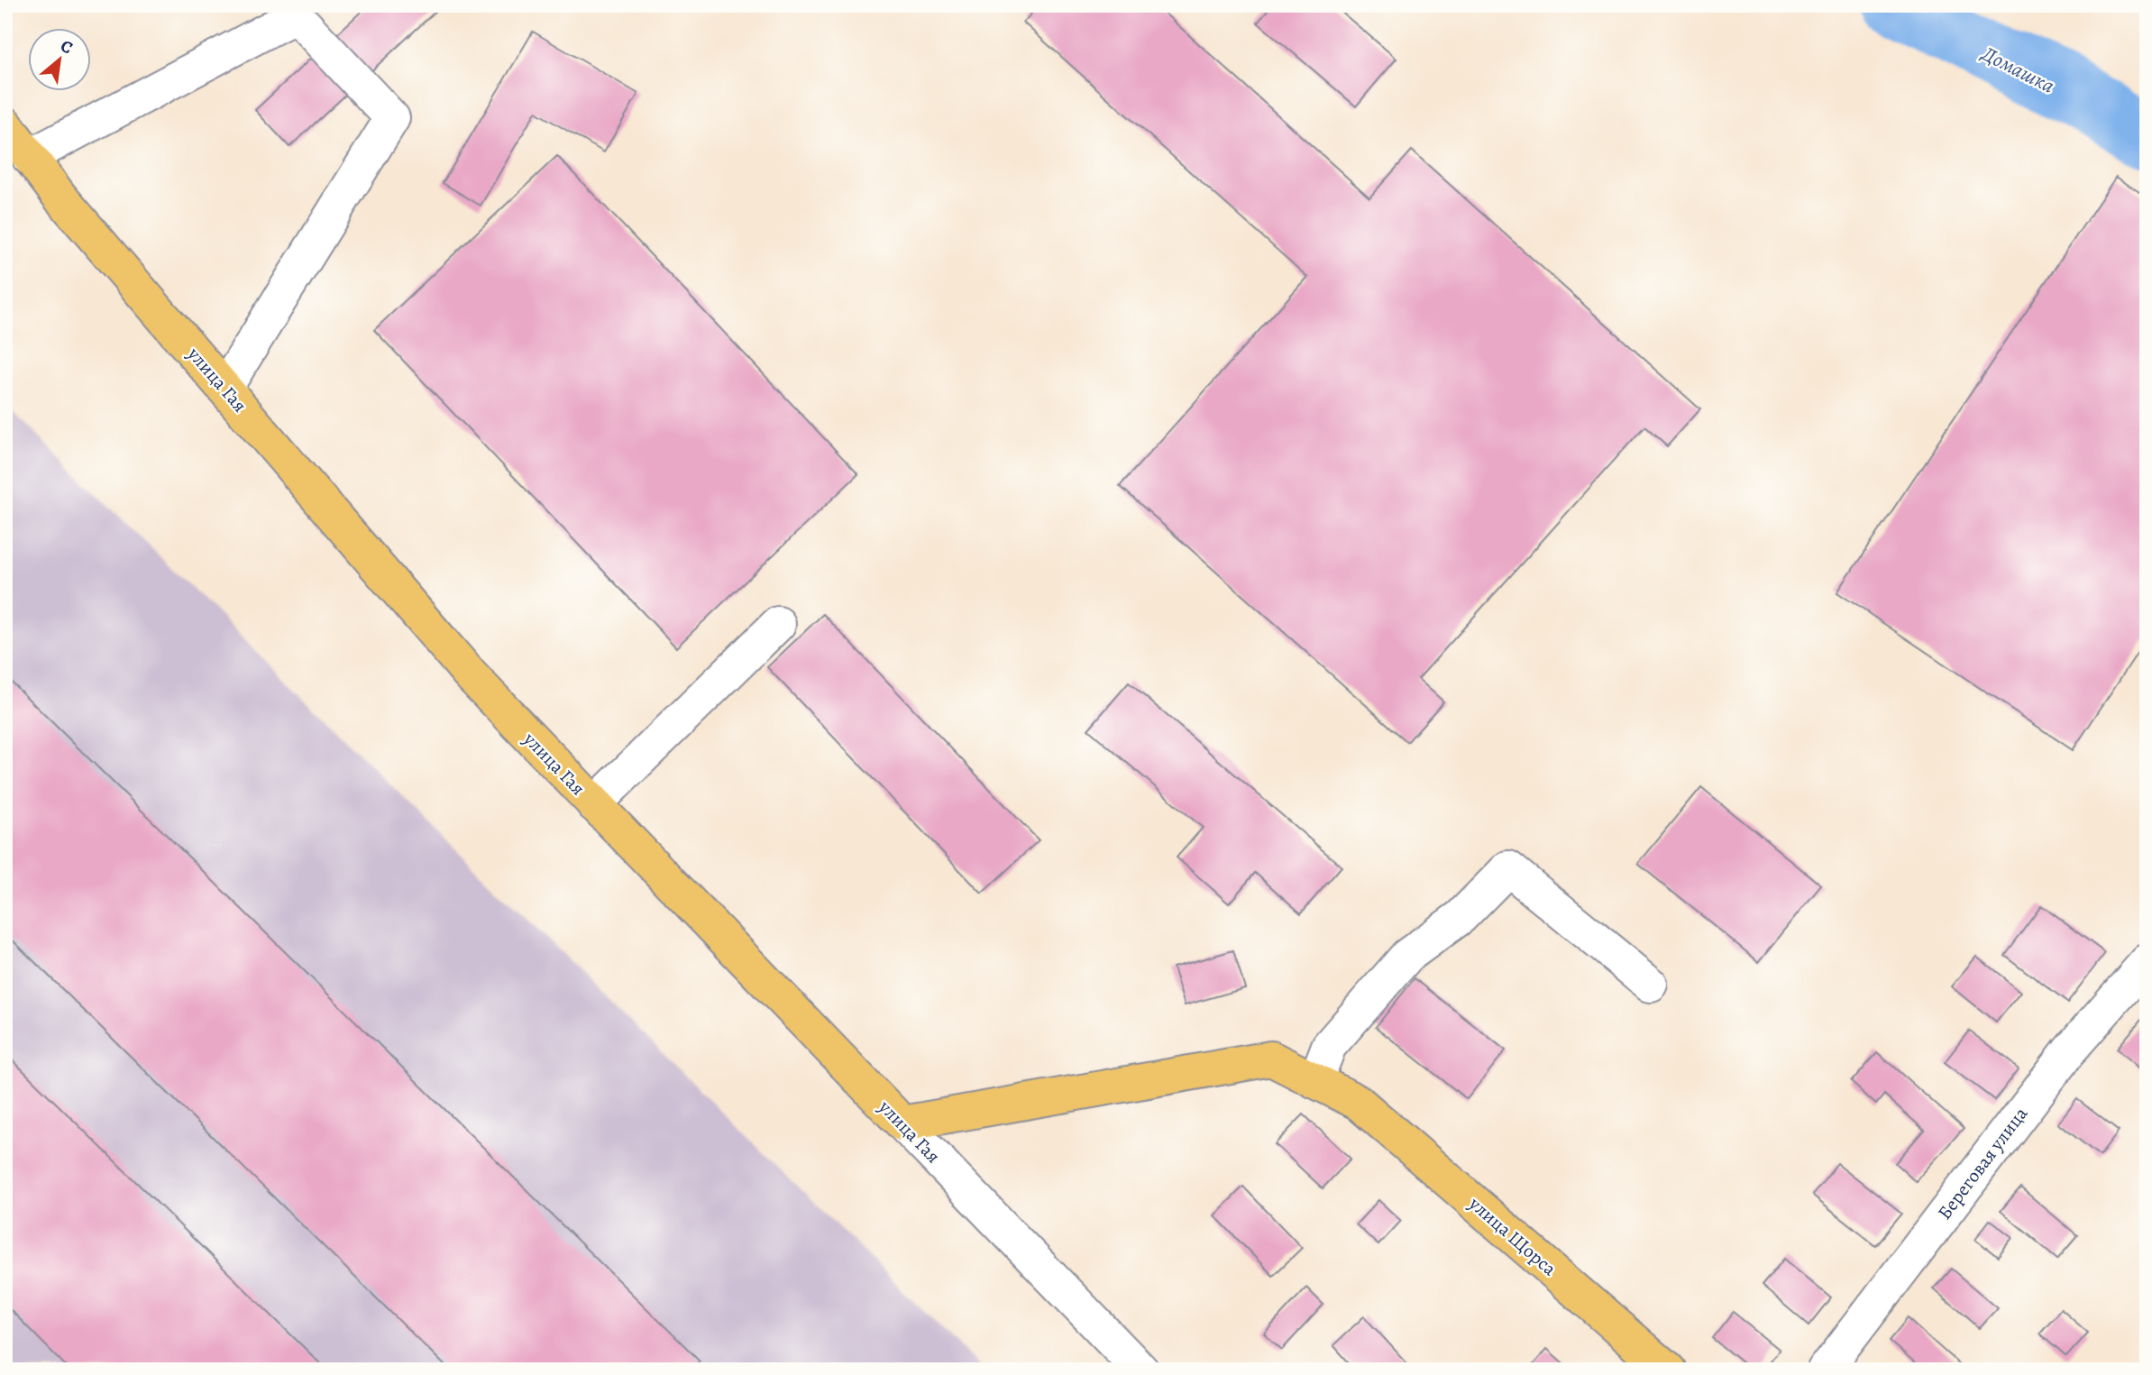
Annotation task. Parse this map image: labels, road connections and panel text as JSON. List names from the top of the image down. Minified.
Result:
{"streets":{"main road":["улица Гая","улица Щорса"],"street":["Береговая улица"]},"crossings":[["улица Гая","улица Щорса"]],"water":["Домашка"],"north":"top right"}
